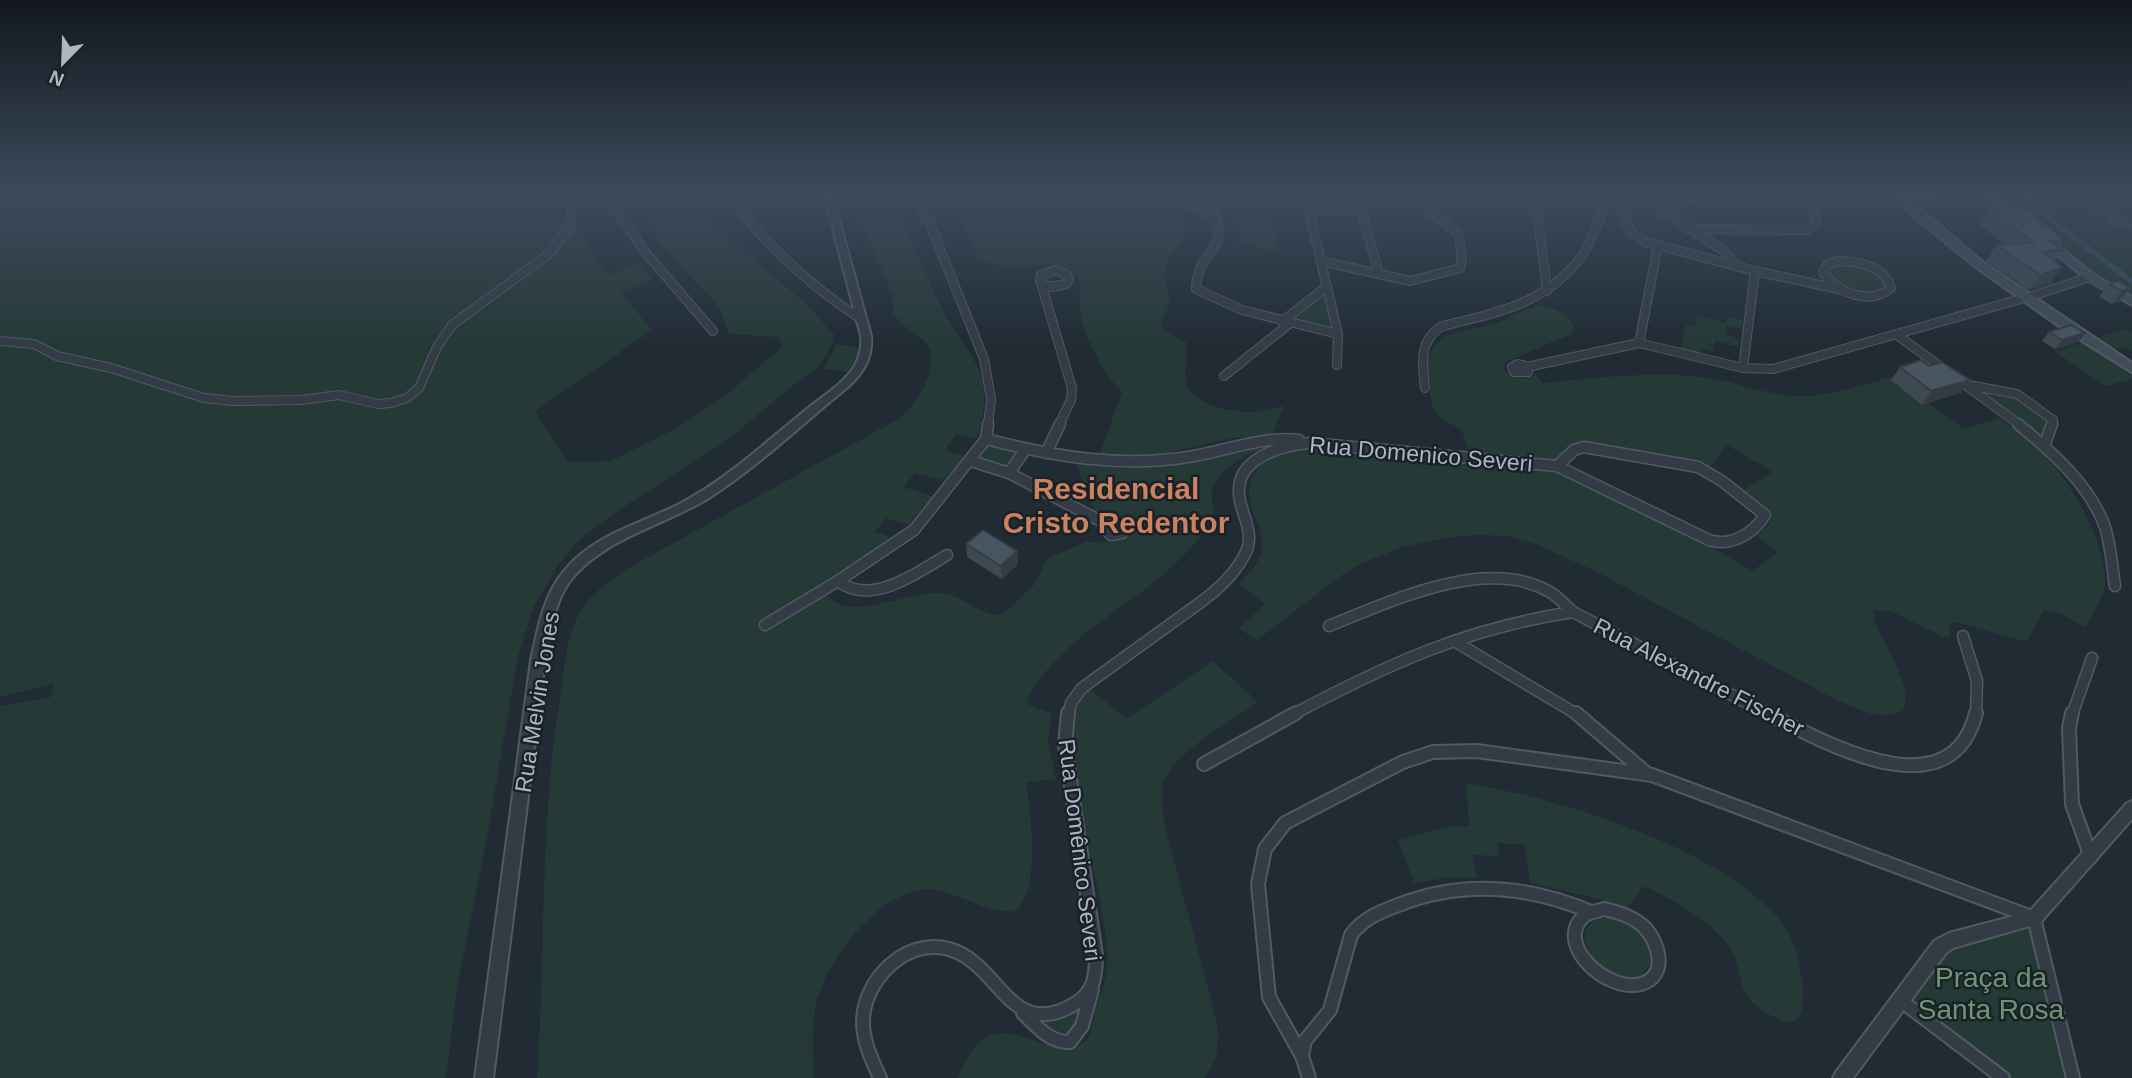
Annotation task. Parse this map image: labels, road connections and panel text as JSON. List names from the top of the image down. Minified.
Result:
{"streets":{"street":["Rua Domenico Severi","Rua Alexandre Fischer","Rua Melvin Jones","Rua Domênico Severi"]},"crossings":[["Rua Domenico Severi","Rua Domênico Severi"]],"districts":["Residencial Cristo Redentor"],"parks":["Praça da Santa Rosa"],"north":"bottom left"}
